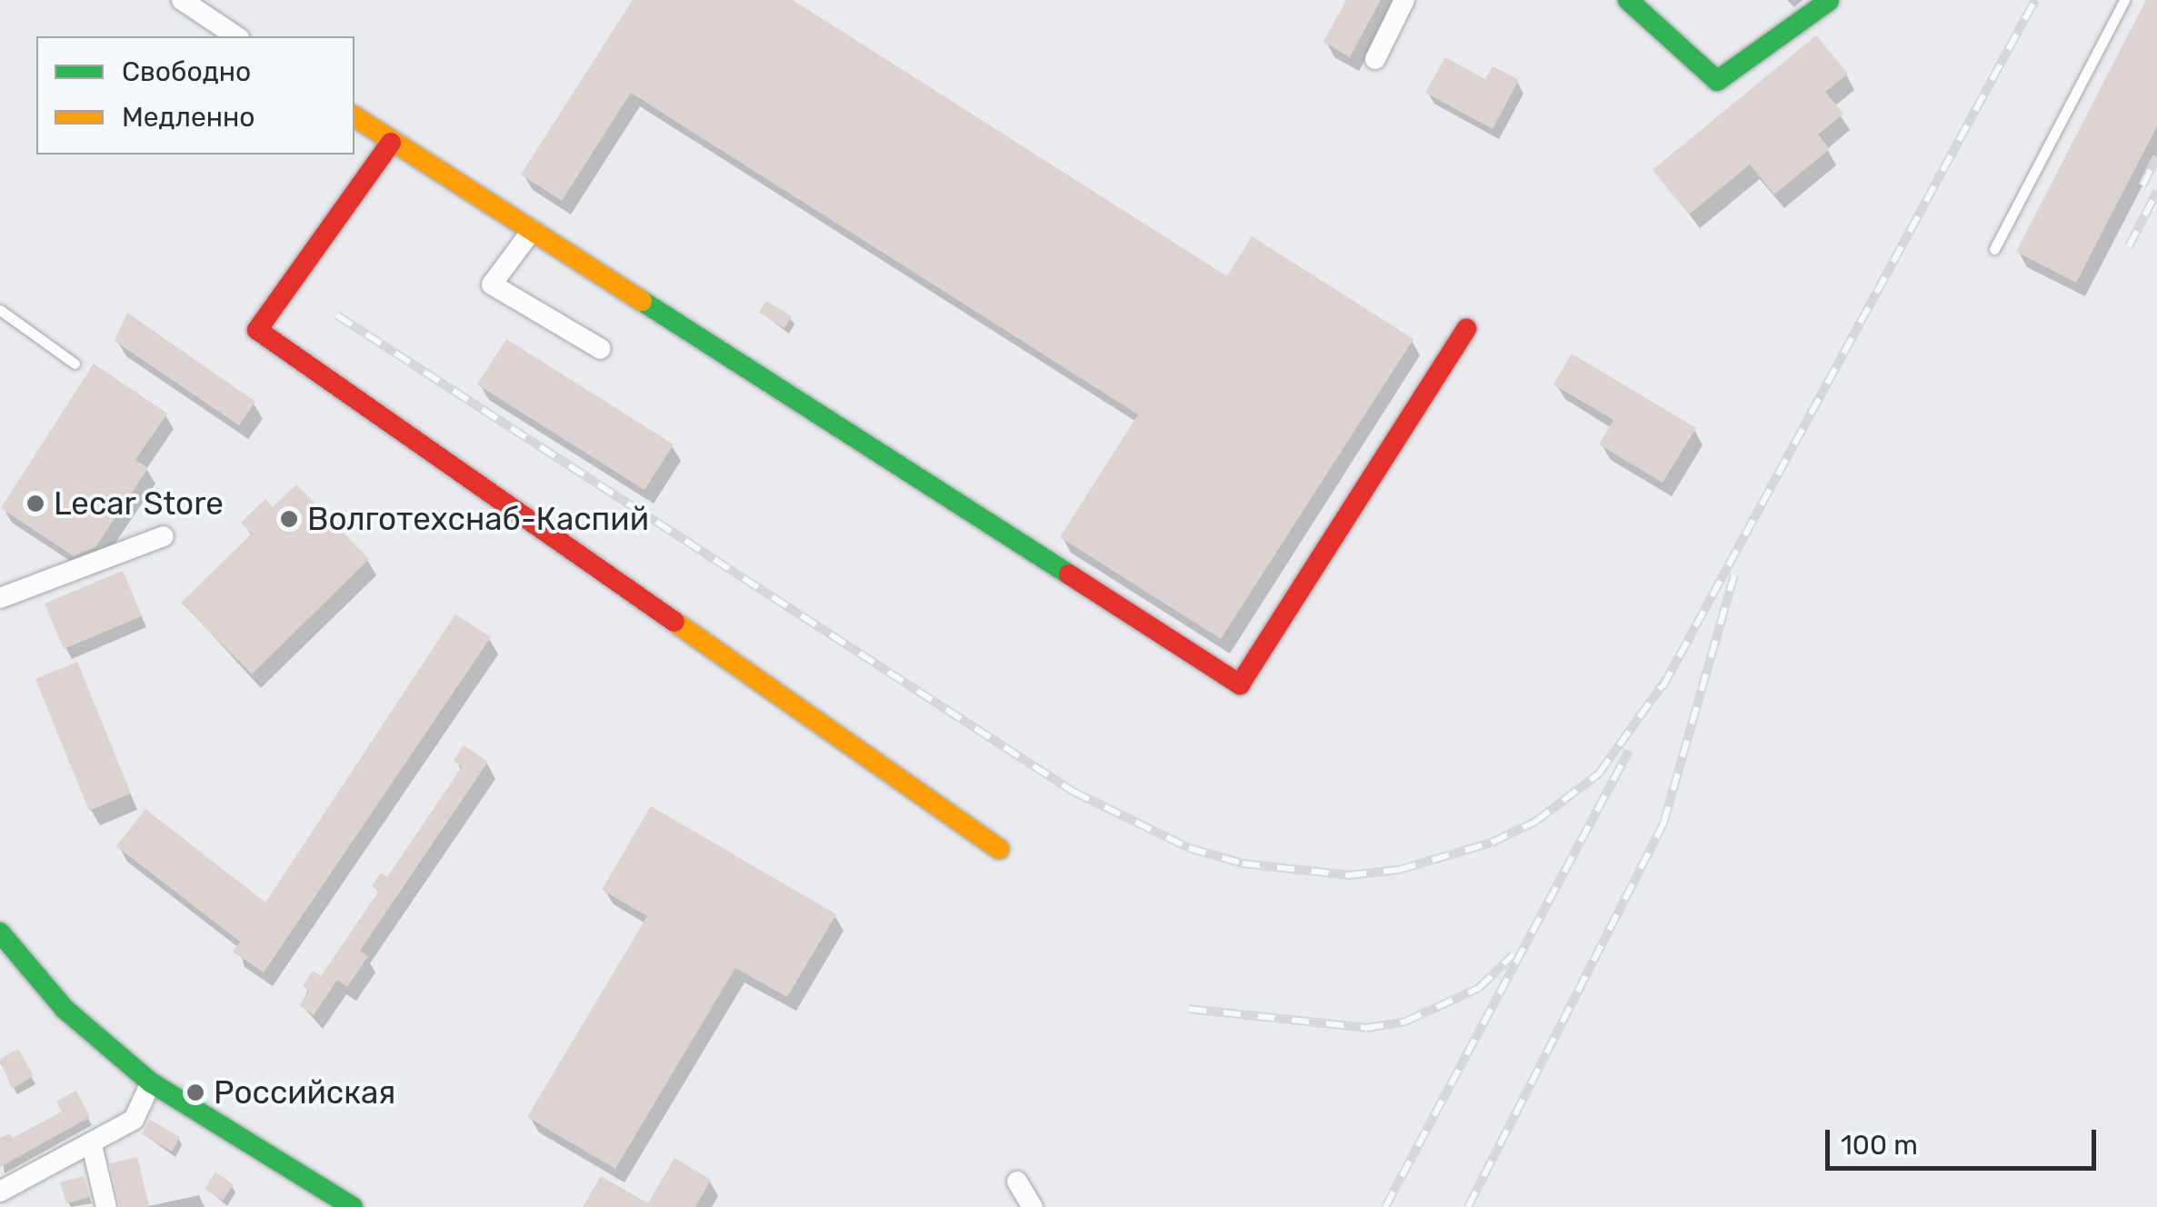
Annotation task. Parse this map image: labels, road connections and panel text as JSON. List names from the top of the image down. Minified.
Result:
{"places":["Lecar Store","Волготехснаб-Каспий","Российская"],"legend":["Свободно","Медленно"],"scale_bar":"100 m"}
